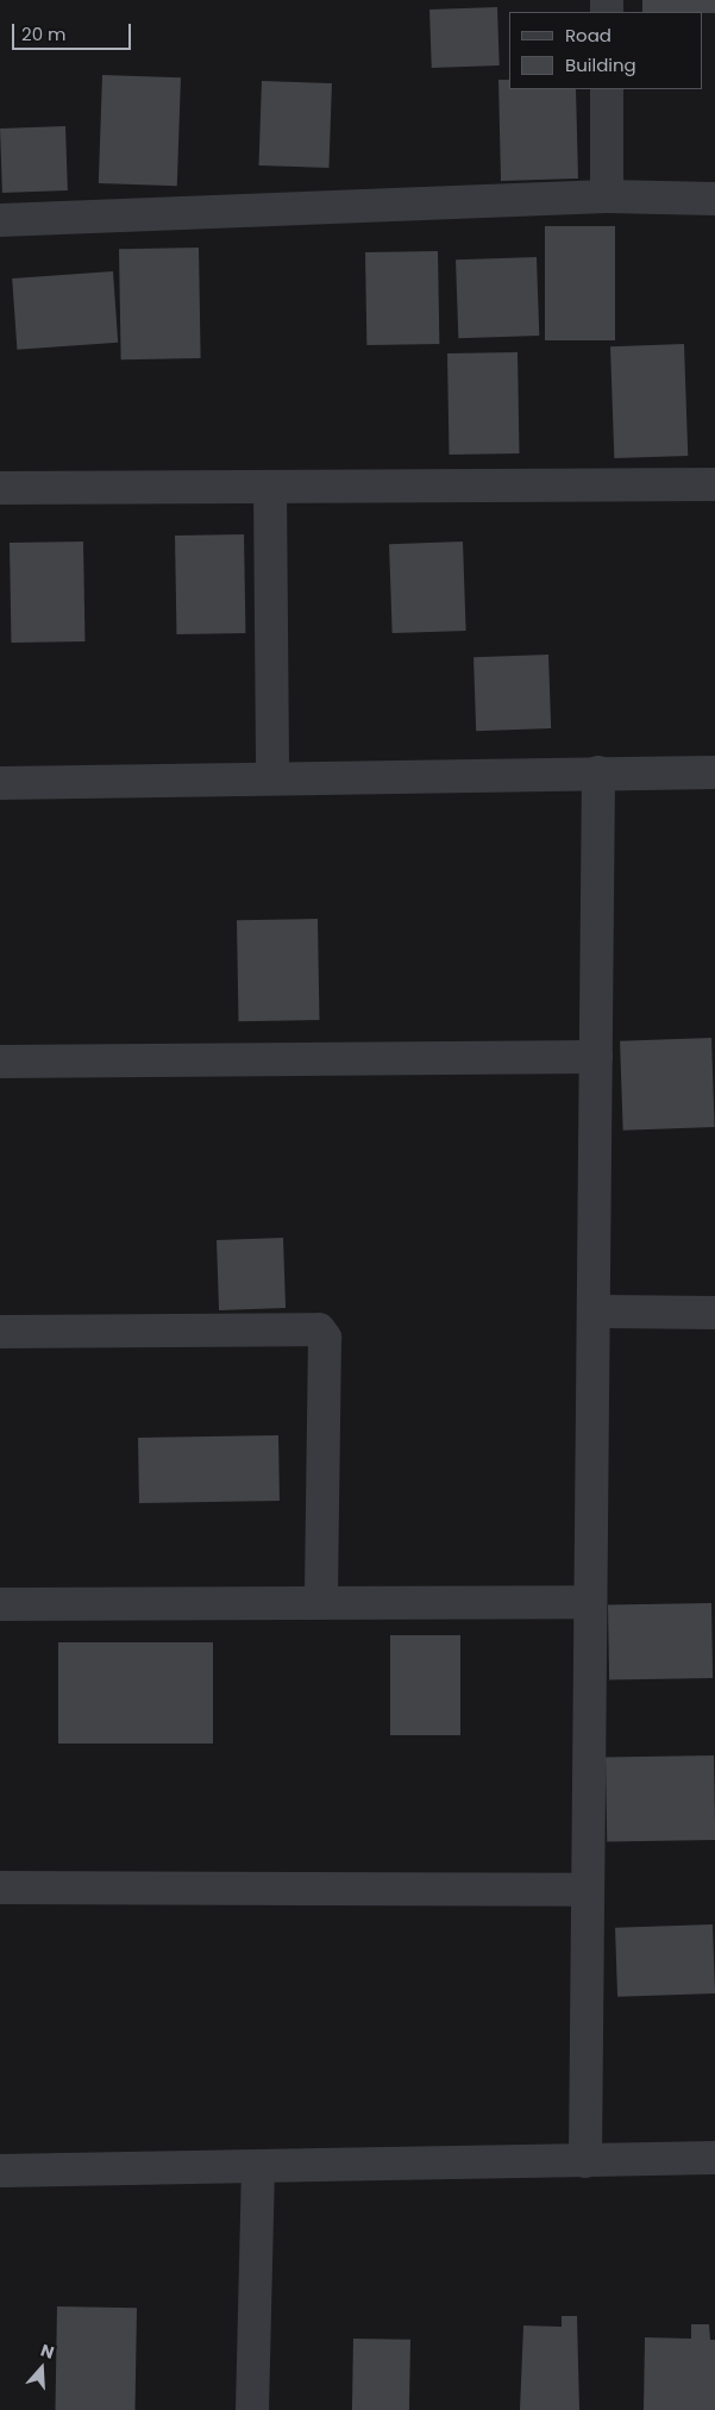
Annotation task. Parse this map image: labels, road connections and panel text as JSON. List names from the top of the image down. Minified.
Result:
{"legend":["Road","Building"],"scale_bar":"20 m","north":"top"}
